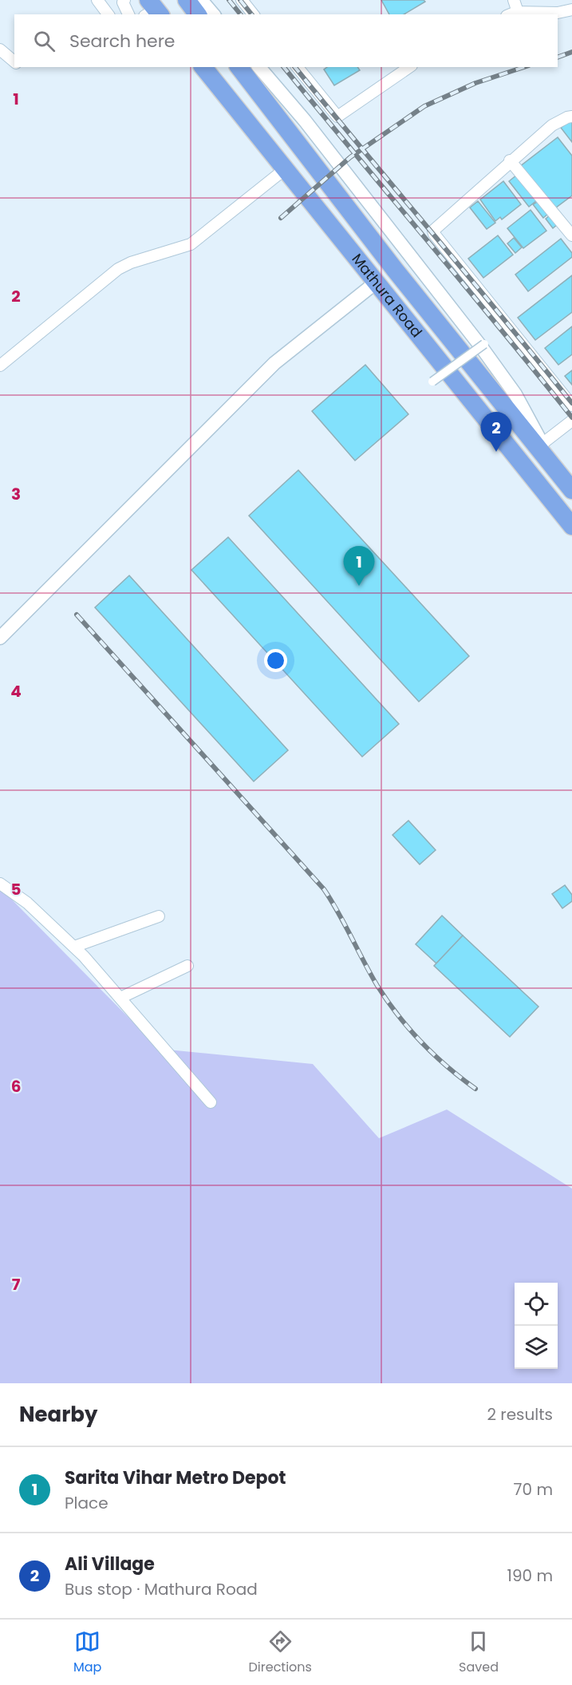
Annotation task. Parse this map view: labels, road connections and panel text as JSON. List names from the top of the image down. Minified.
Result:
{"streets":{"highway":["Mathura Road"]},"page":{"search":"Search here","pins":["2","1"],"heading":["Nearby","2 results"],"list":[{"mark":"1","name":"Sarita Vihar Metro Depot","note":"Place","value":"70 m"},{"mark":"2","name":"Ali Village","note":"Bus stop · Mathura Road","value":"190 m"}],"nav":["Map","Directions","Saved"]},"grid":{"rows":["1","2","3","4","5","6","7"]}}
